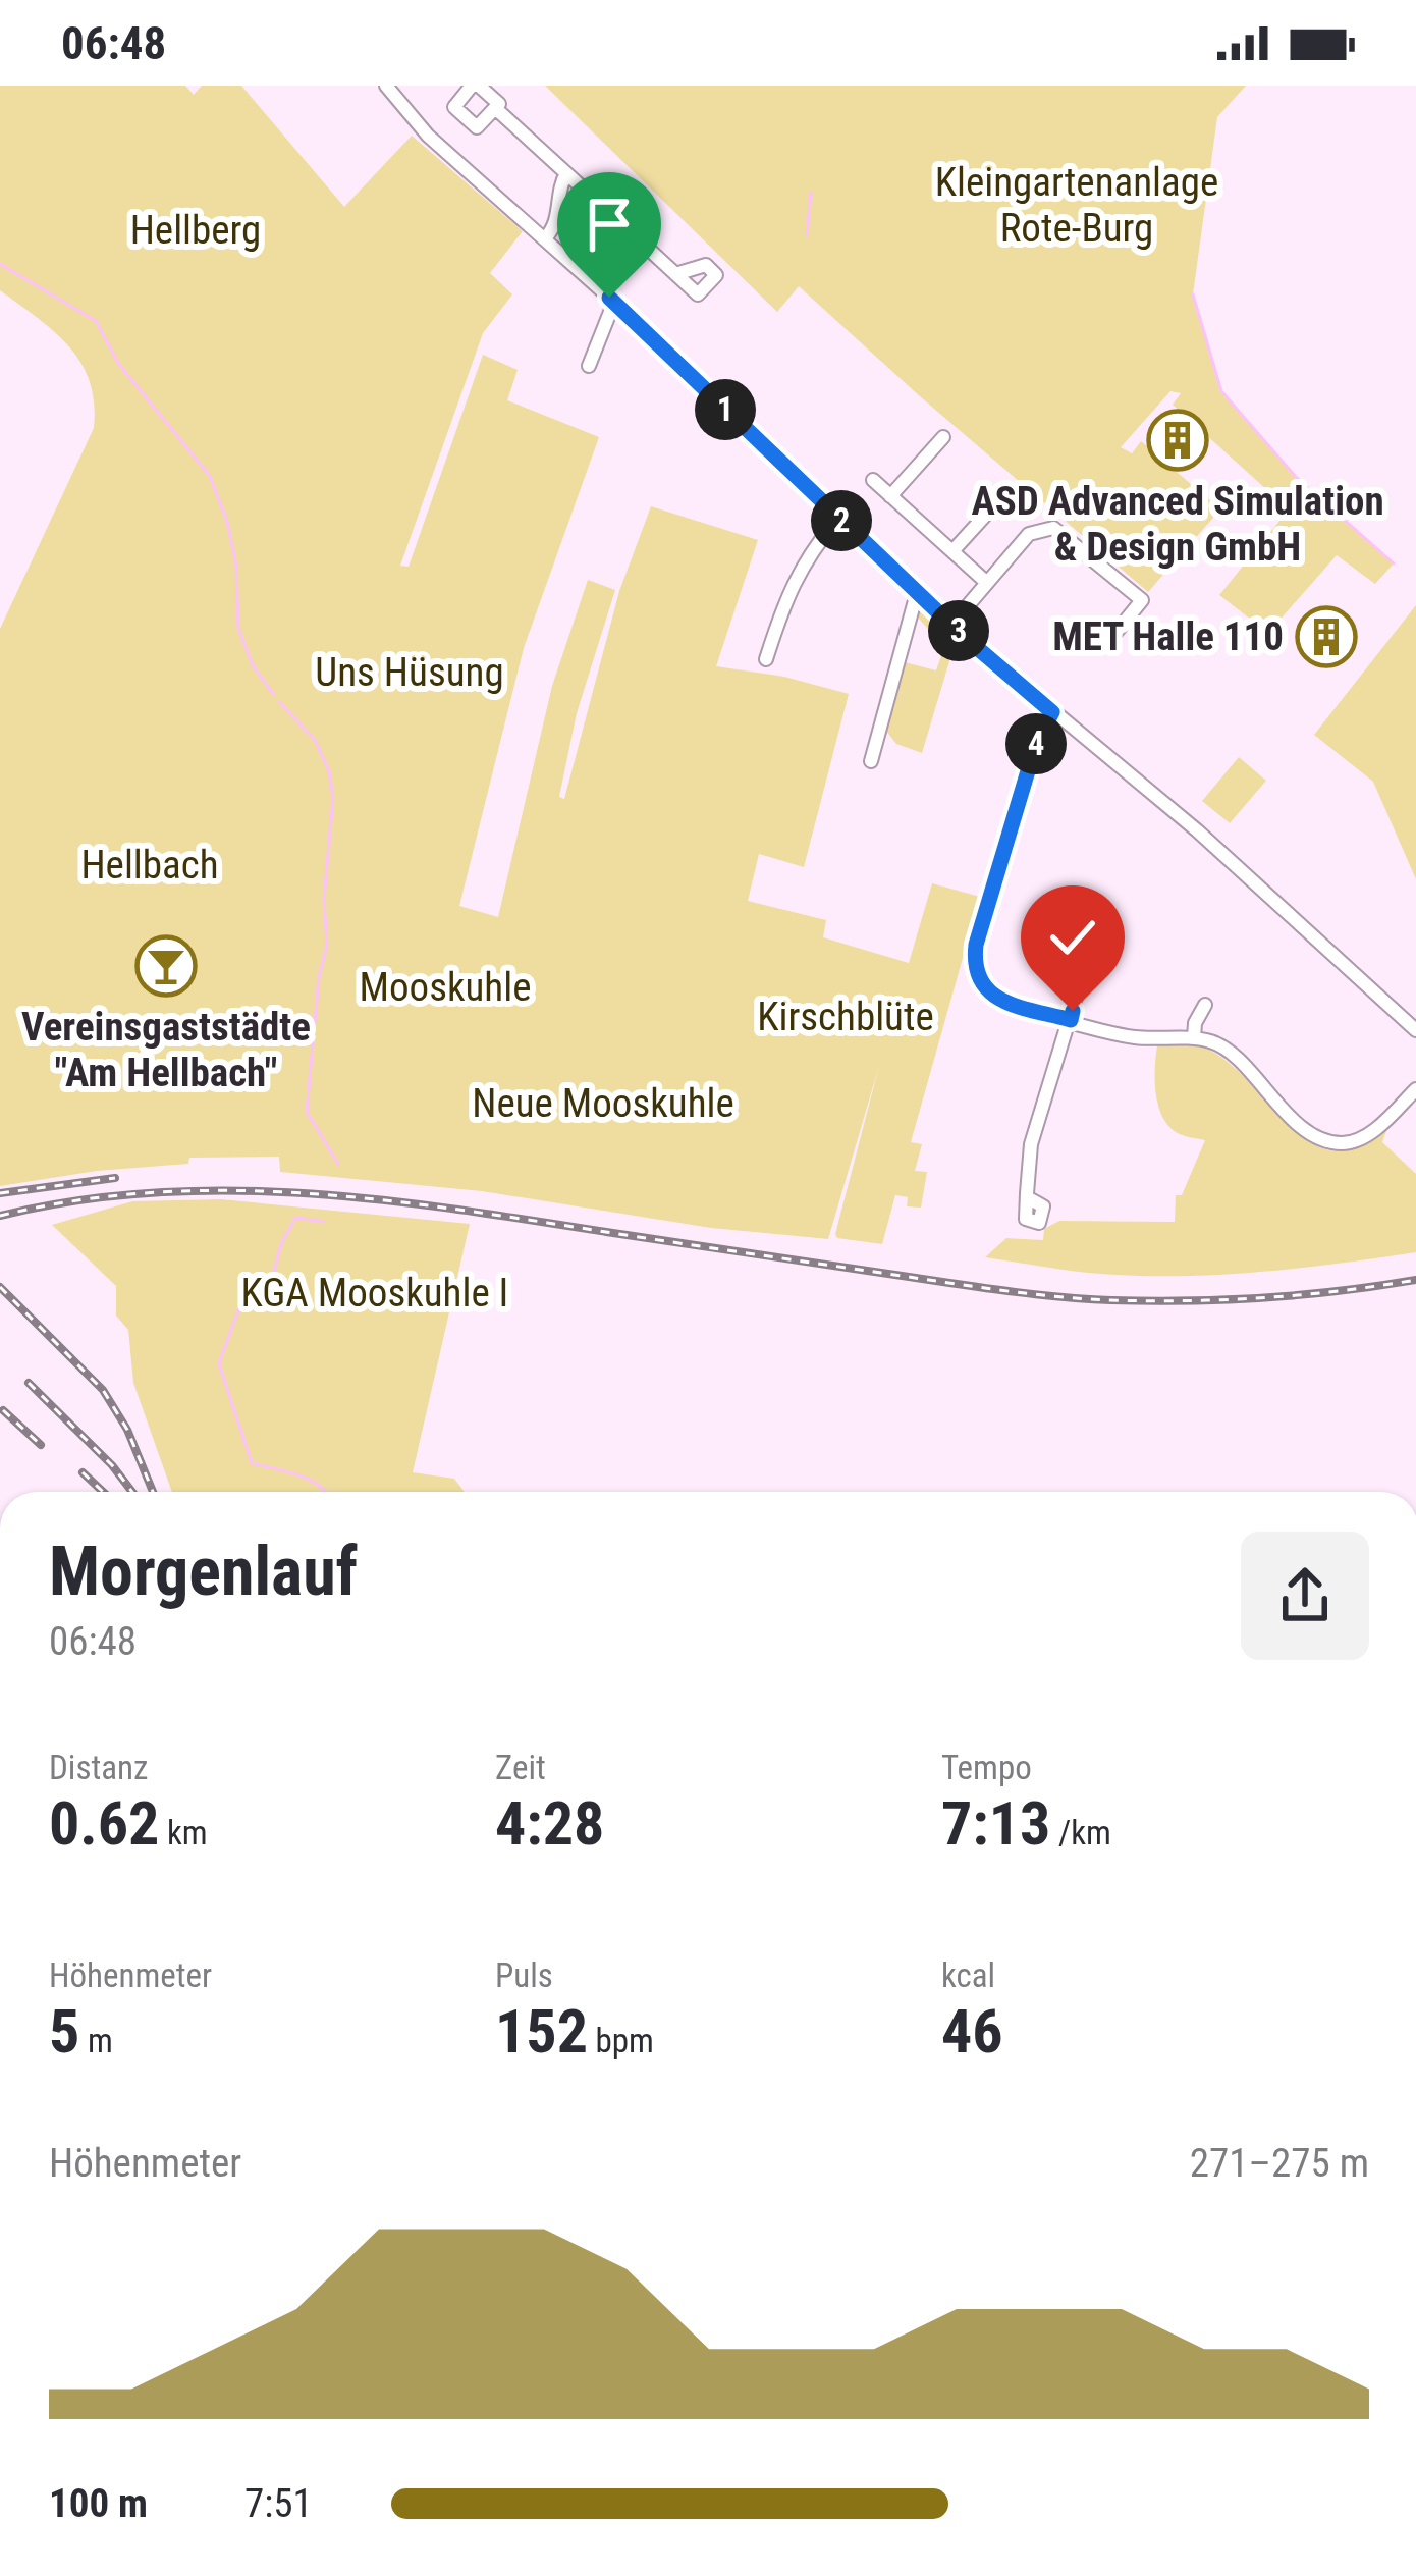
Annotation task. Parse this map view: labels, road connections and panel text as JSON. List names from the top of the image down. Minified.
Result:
{"parks":["Kleingartenanlage Rote-Burg","Hellberg","Uns Hüsung","Hellbach","Mooskuhle","Kirschblüte","Neue Mooskuhle","KGA Mooskuhle I"],"places":{"building":["ASD Advanced Simulation & Design GmbH","MET Halle 110"],"bar":["Vereinsgaststädte \"Am Hellbach\""]},"page":{"status":"06:48","pins":["1","2","3","4"],"heading":["Morgenlauf","06:48"],"stats":[["Distanz","0.62 km"],["Zeit","4:28"],["Tempo","7:13 /km"],["Höhenmeter","5 m"],["Puls","152 bpm"],["kcal","46"]],"chart":["Höhenmeter","271–275 m"],"list":[{"name":"100 m","note":"7:51"}]}}
